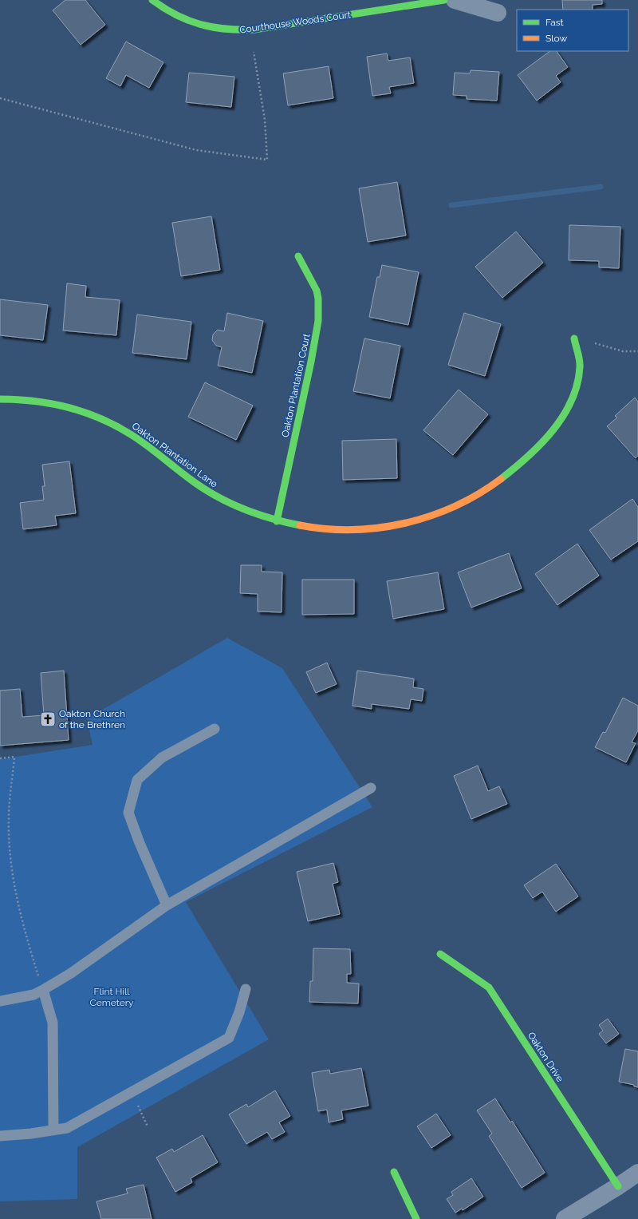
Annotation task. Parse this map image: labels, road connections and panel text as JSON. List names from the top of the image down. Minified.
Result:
{"streets":{"street":["Courthouse Woods Court","Oakton Plantation Court","Oakton Plantation Lane","Oakton Drive"]},"crossings":[["Oakton Plantation Court","Oakton Plantation Lane"]],"parks":["Flint Hill Cemetery"],"places":{"church":["Oakton Church of the Brethren"]},"legend":["Fast","Slow"]}
